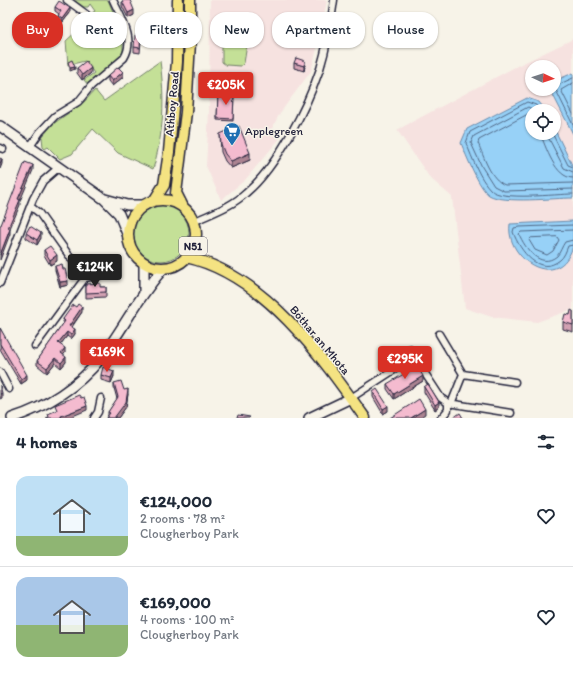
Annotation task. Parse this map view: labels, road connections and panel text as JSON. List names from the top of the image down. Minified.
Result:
{"streets":{"main road":["Athboy Road","N51","Bóthar an Mhota"]},"crossings":[["Athboy Road","N51"],["Athboy Road","Bóthar an Mhota"],["N51","Bóthar an Mhota"]],"places":{"supermarket":["Applegreen"]},"north":"right","page":{"chip":["Buy","Rent","Filters","New","Apartment","House"],"price":["€205K","€124K","€169K","€295K"],"heading":"4 homes","list":[{"name":"€124,000","note":"2 rooms · 78 m² · Clougherboy Park"},{"name":"€169,000","note":"4 rooms · 100 m² · Clougherboy Park"}]}}
